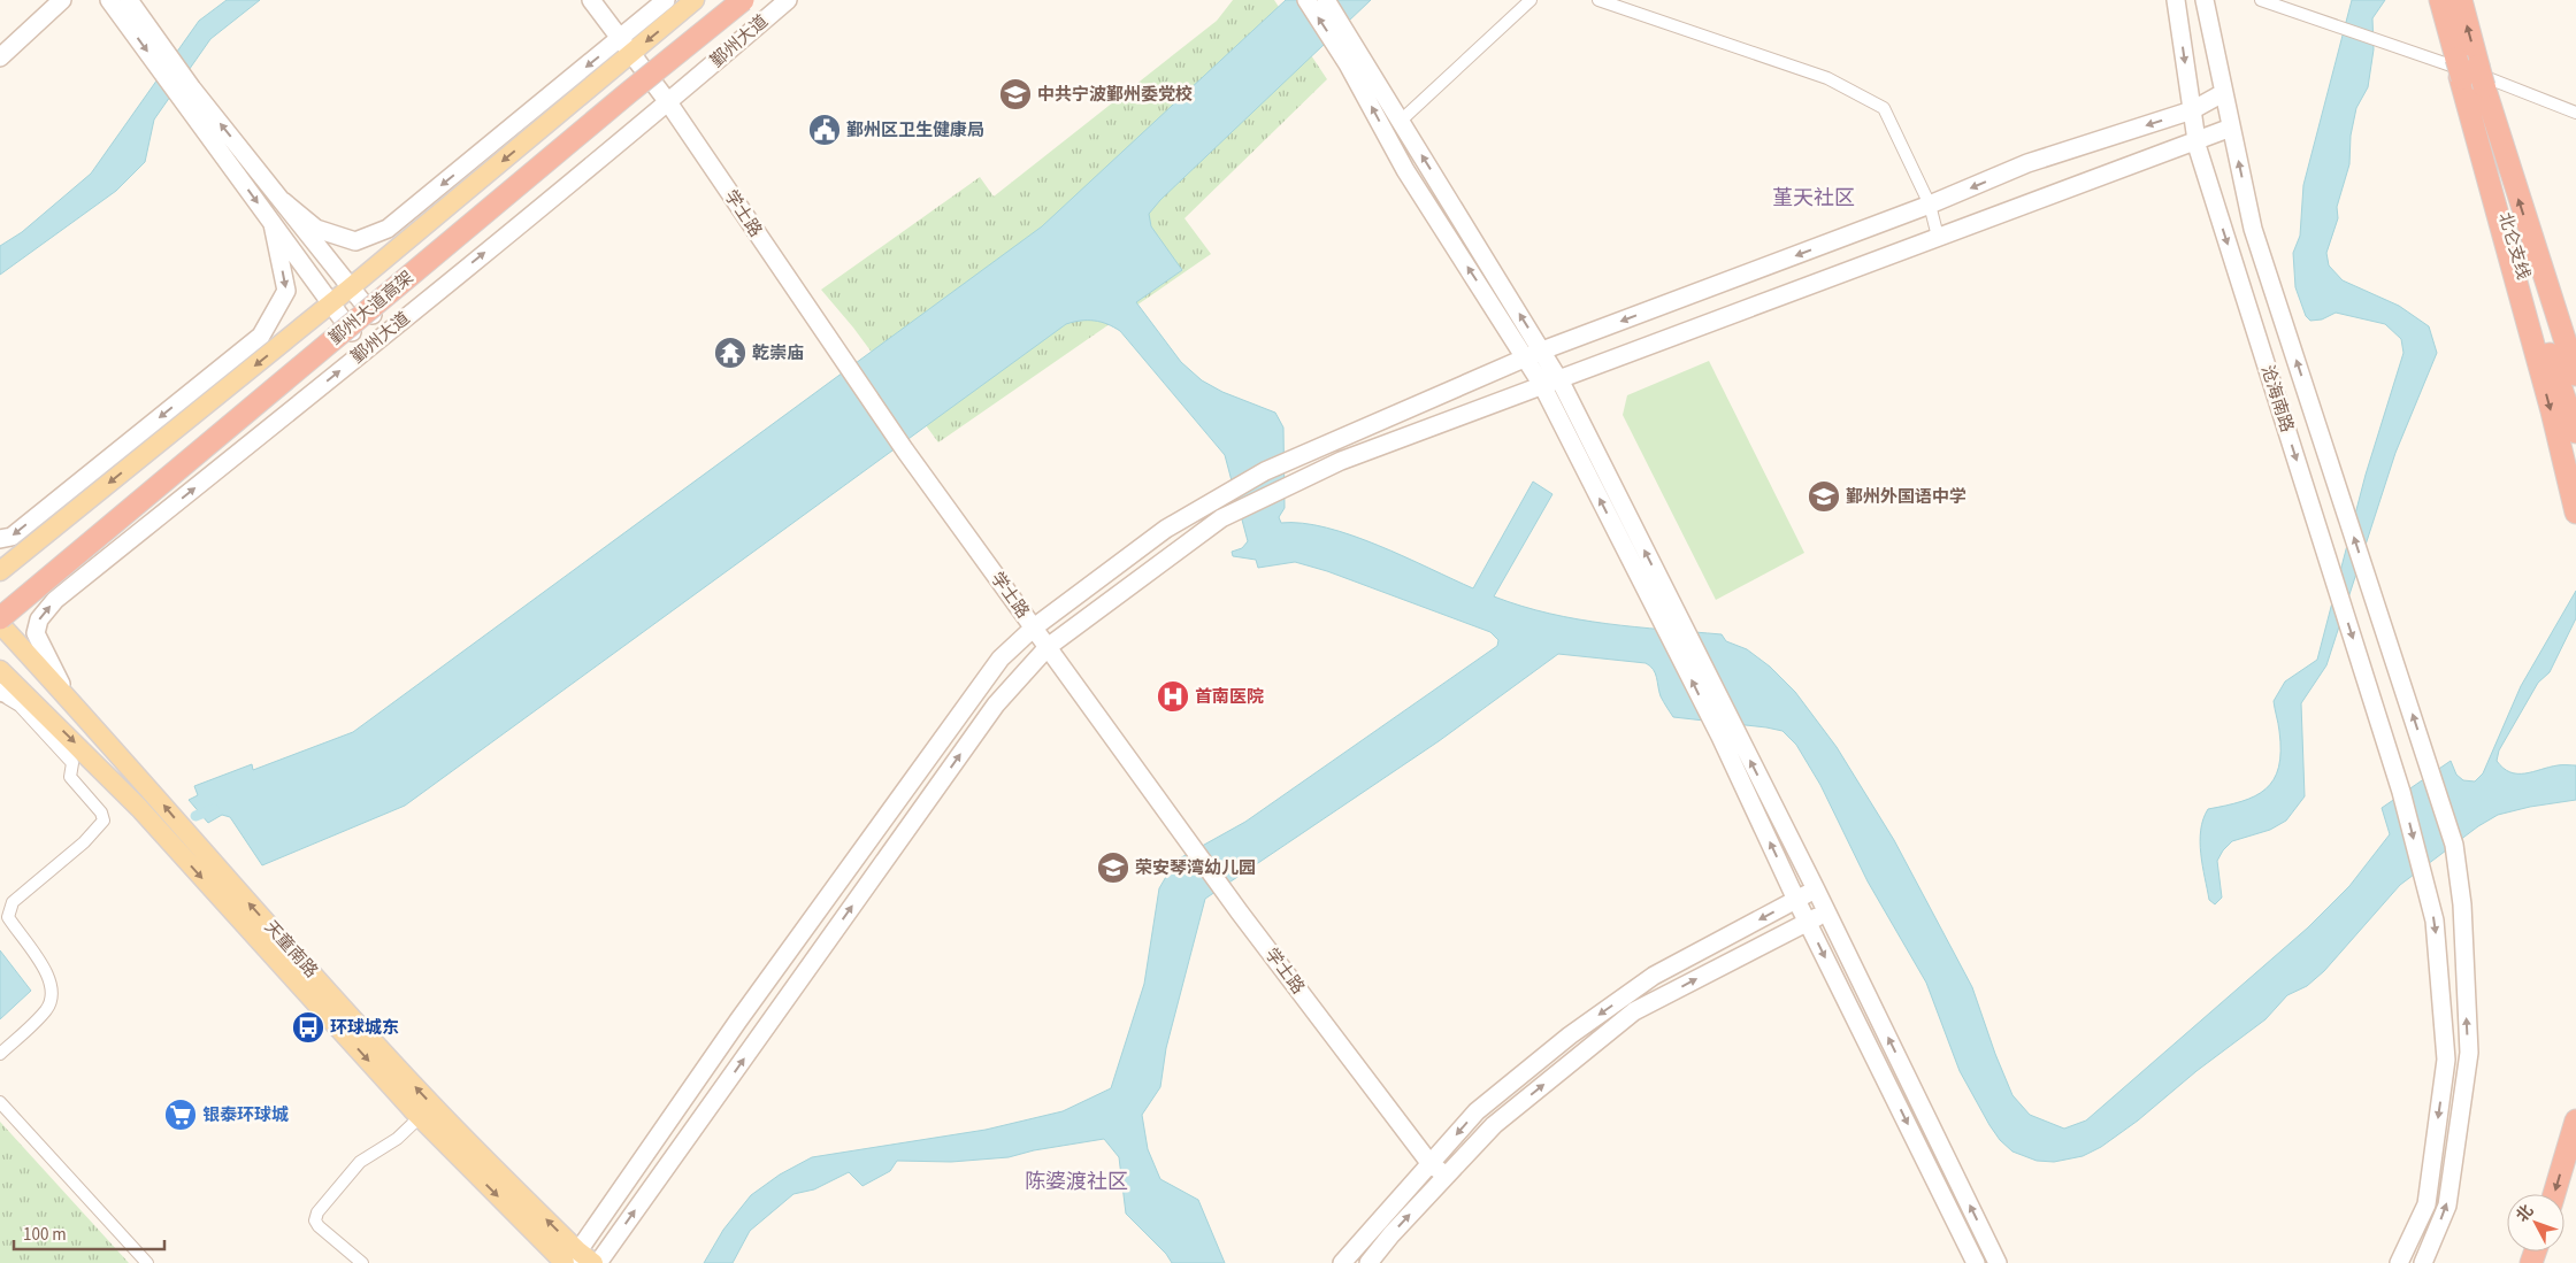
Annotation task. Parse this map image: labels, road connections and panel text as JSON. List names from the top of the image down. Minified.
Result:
{"streets":{"highway":["北仑支线","鄞州大道高架"],"main road":["鄞州大道","天童南路"],"street":["学士路","沧海南路"]},"crossings":[["鄞州大道","学士路"],["鄞州大道","鄞州大道高架"],["鄞州大道","天童南路"],["鄞州大道高架","天童南路"]],"districts":["堇天社区","陈婆渡社区"],"places":{"school or university":["中共宁波鄞州委党校","鄞州外国语中学","荣安琴湾幼儿园"],"public building":["鄞州区卫生健康局"],"temple":["乾崇庙"],"hospital":["首南医院"],"bus stop":["环球城东"],"supermarket":["银泰环球城"]},"scale_bar":"100 m","north":"top left"}
